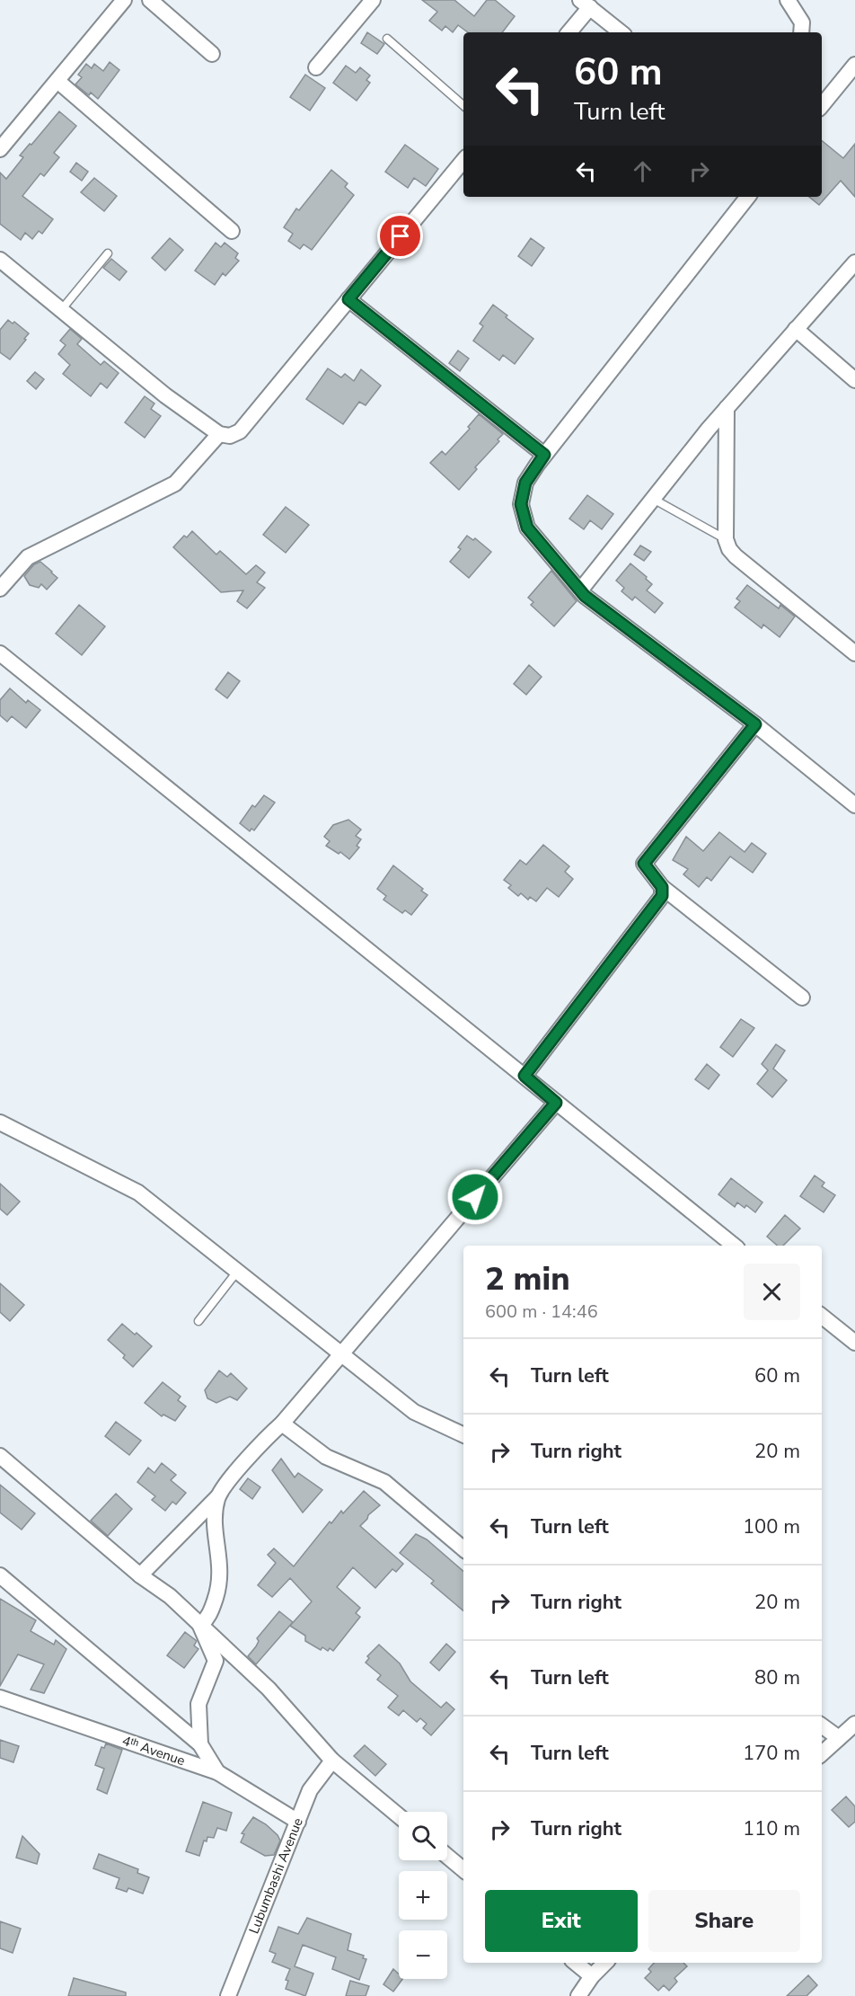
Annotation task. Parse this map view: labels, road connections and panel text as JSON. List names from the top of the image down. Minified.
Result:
{"streets":{"street":["4ᵗʰ Avenue","Lubumbashi Avenue"]},"crossings":[["4ᵗʰ Avenue","Lubumbashi Avenue"]],"page":{"turn":["60 m","Turn left"],"heading":["2 min","600 m · 14:46"],"list":[{"name":"Turn left","value":"60 m"},{"name":"Turn right","value":"20 m"},{"name":"Turn left","value":"100 m"},{"name":"Turn right","value":"20 m"},{"name":"Turn left","value":"80 m"},{"name":"Turn left","value":"170 m"},{"name":"Turn right","value":"110 m"}],"map_buttons":["+","−"],"buttons":["Exit","Share"]}}
